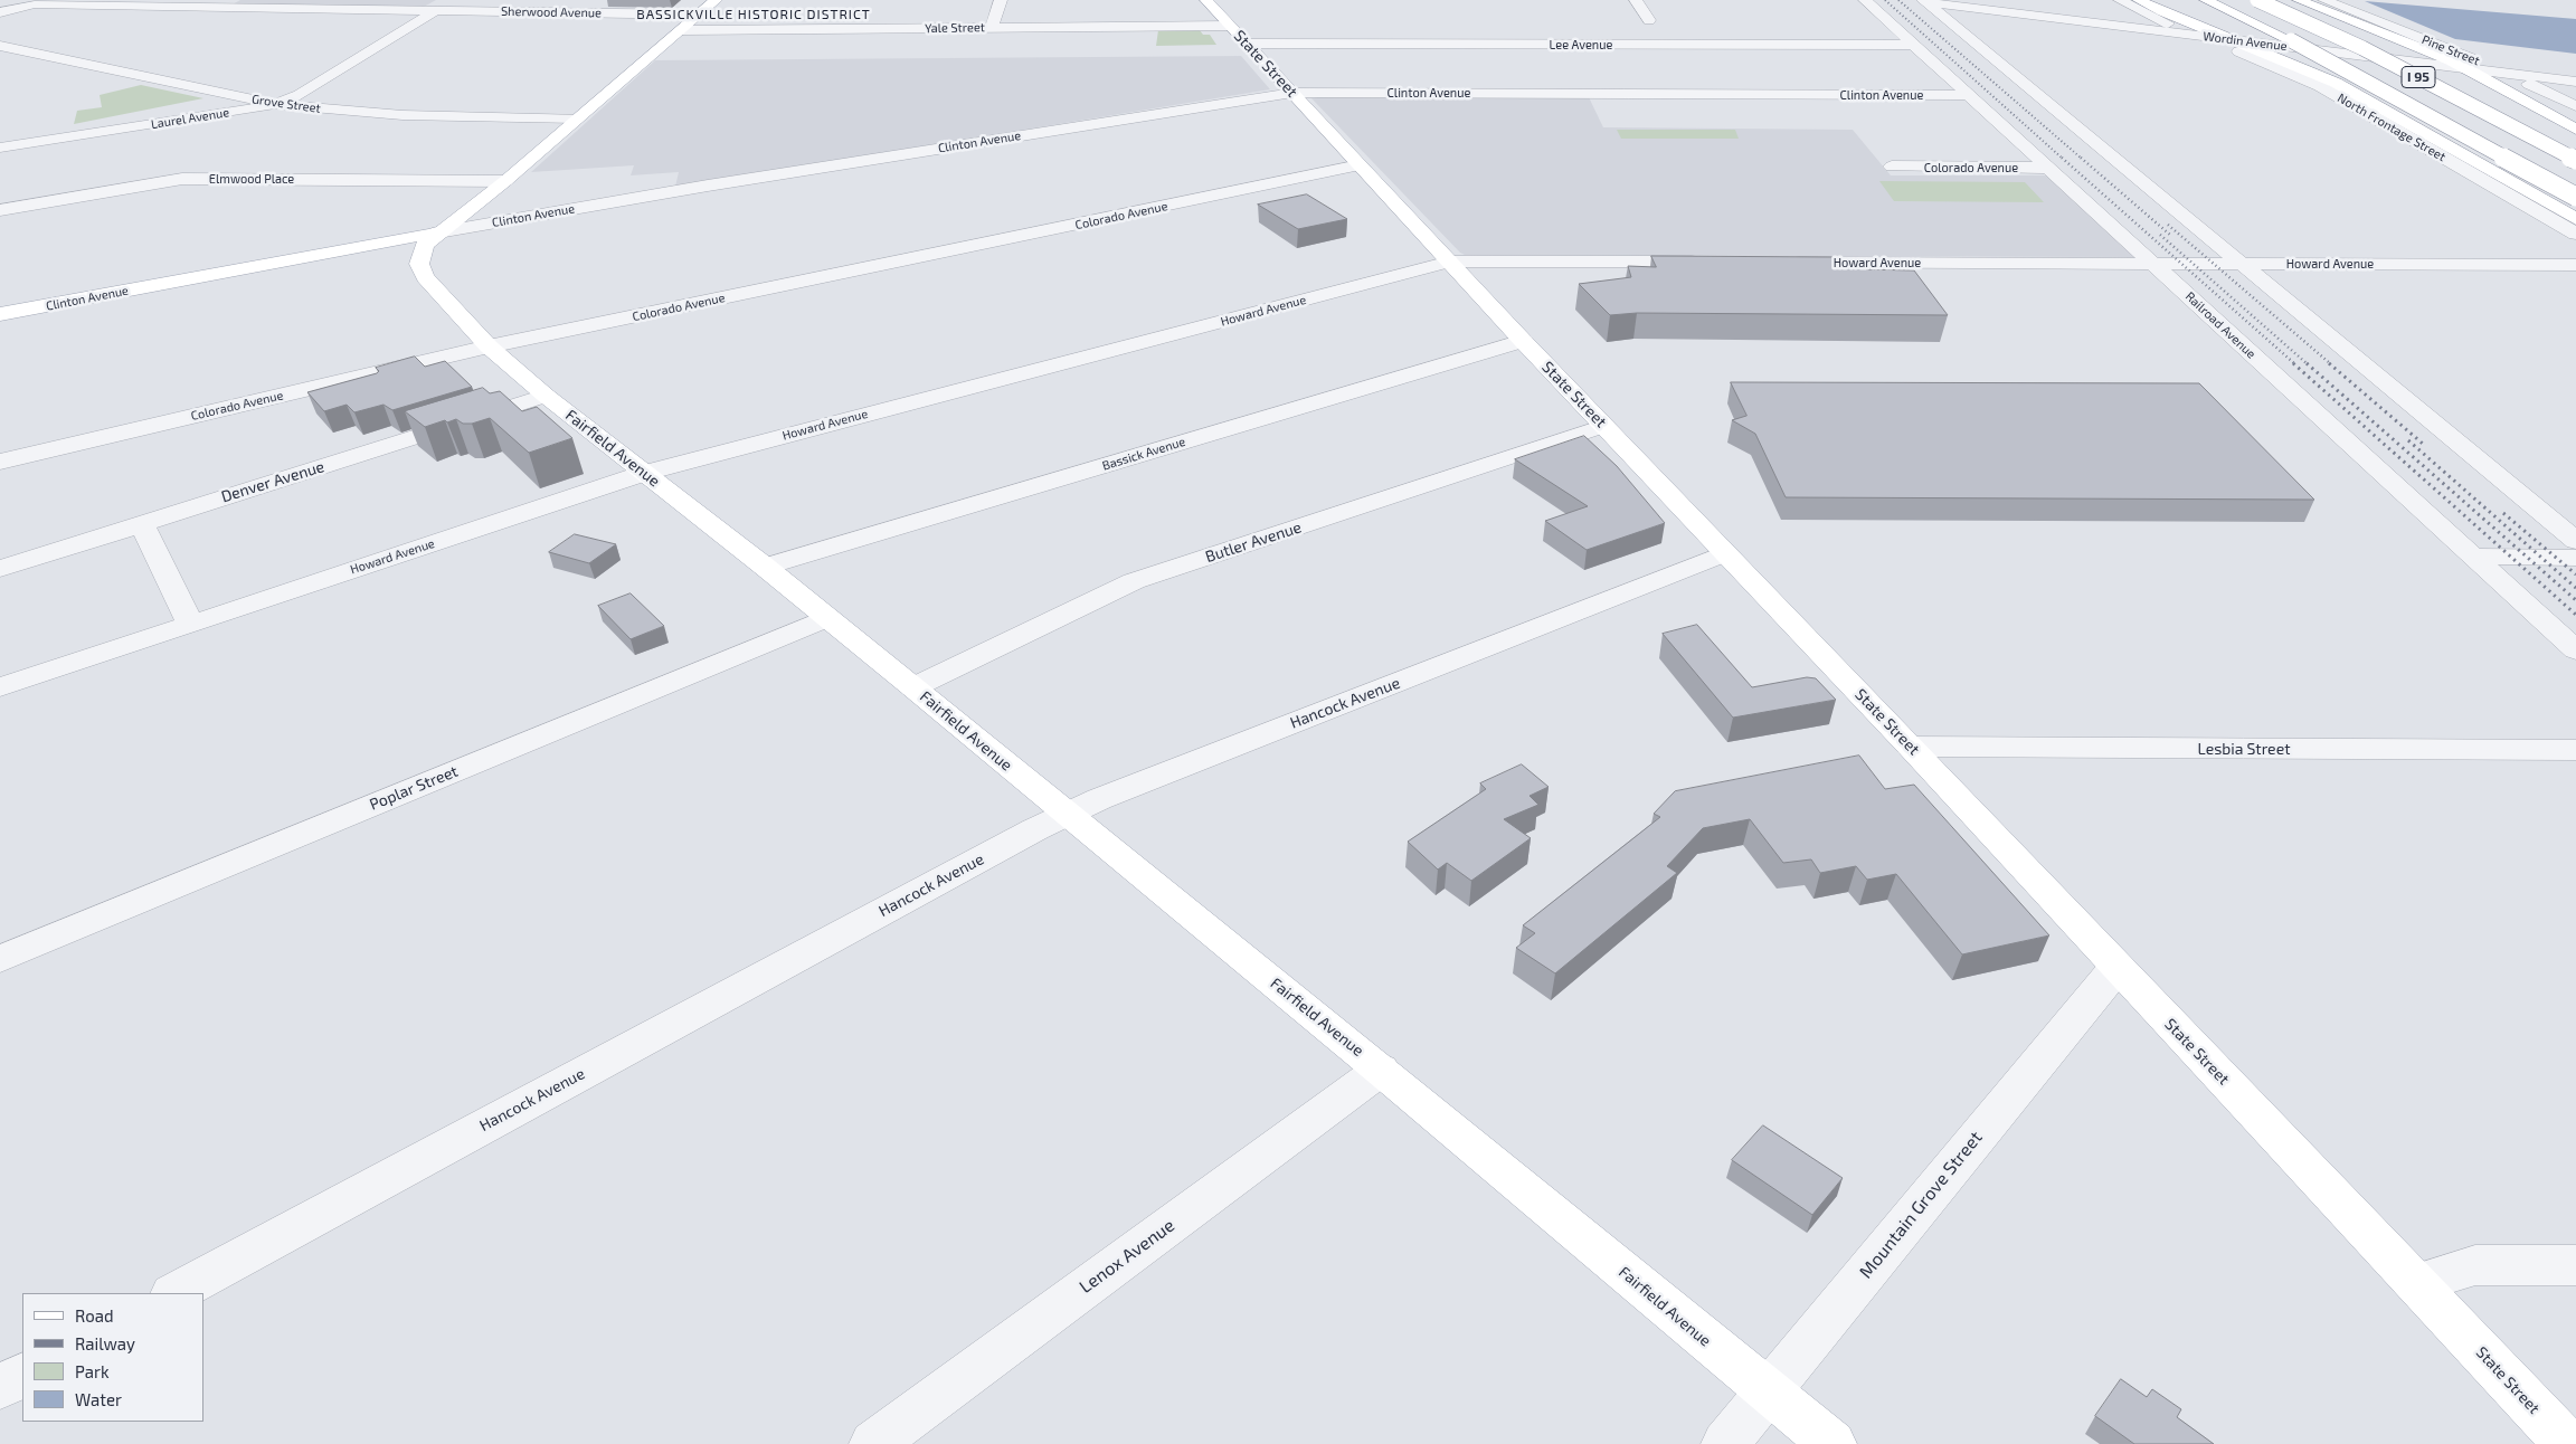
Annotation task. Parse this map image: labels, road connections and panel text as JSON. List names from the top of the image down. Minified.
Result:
{"streets":{"main road":["State Street","I 95","Clinton Avenue","Fairfield Avenue"],"street":["Sherwood Avenue","Yale Street","Wordin Avenue","Lee Avenue","Pine Street","Grove Street","Laurel Avenue","North Frontage Street","Colorado Avenue","Elmwood Place","Howard Avenue","Railroad Avenue","Bassick Avenue","Denver Avenue","Butler Avenue","Hancock Avenue","Lesbia Street","Poplar Street","Mountain Grove Street","Lenox Avenue"]},"crossings":[["Sherwood Avenue","Laurel Avenue"],["Sherwood Avenue","Fairfield Avenue"],["Yale Street","State Street"],["Yale Street","Fairfield Avenue"],["Wordin Avenue","Pine Street"],["Wordin Avenue","North Frontage Street"],["Lee Avenue","State Street"],["Lee Avenue","Railroad Avenue"],["State Street","Clinton Avenue"],["State Street","Colorado Avenue"],["State Street","Howard Avenue"],["State Street","Bassick Avenue"],["State Street","Butler Avenue"],["State Street","Hancock Avenue"],["State Street","Lesbia Street"],["State Street","Mountain Grove Street"],["Clinton Avenue","Railroad Avenue"],["Clinton Avenue","Fairfield Avenue"],["Grove Street","Laurel Avenue"],["Grove Street","Fairfield Avenue"],["Colorado Avenue","Railroad Avenue"],["Colorado Avenue","Fairfield Avenue"],["Elmwood Place","Fairfield Avenue"],["Howard Avenue","Railroad Avenue"],["Howard Avenue","Fairfield Avenue"],["Fairfield Avenue","Bassick Avenue"],["Fairfield Avenue","Denver Avenue"],["Fairfield Avenue","Butler Avenue"],["Fairfield Avenue","Hancock Avenue"],["Fairfield Avenue","Poplar Street"],["Fairfield Avenue","Mountain Grove Street"],["Fairfield Avenue","Lenox Avenue"]],"districts":["BASSICKVILLE HISTORIC DISTRICT"],"legend":["Road","Railway","Park","Water"]}
